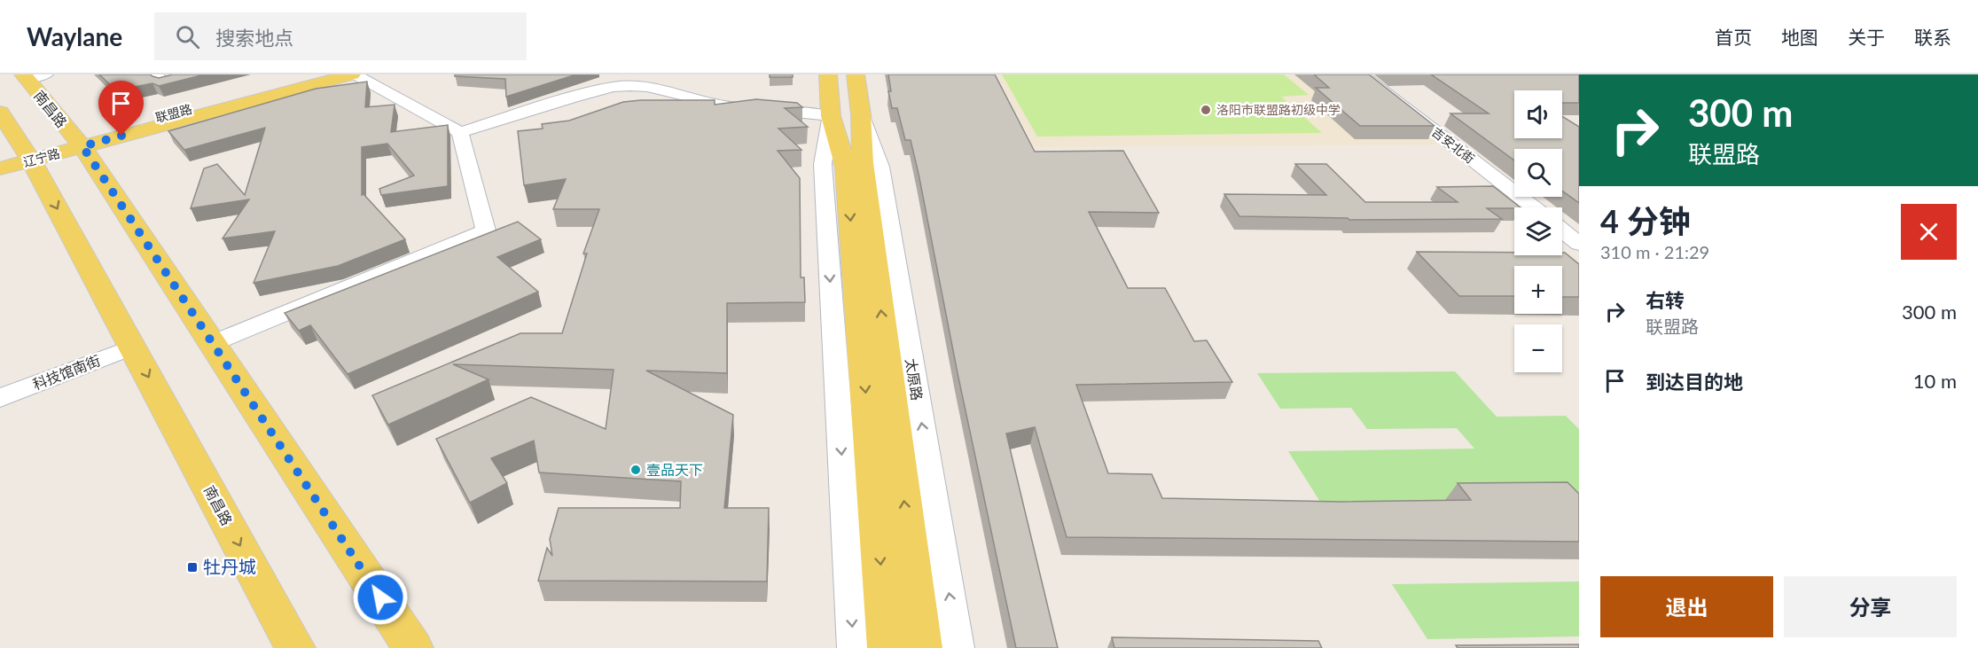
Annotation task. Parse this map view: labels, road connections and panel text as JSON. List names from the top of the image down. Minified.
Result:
{"streets":{"main road":["南昌路","联盟路","辽宁路","太原路"],"street":["吉安北街","科技馆南街"]},"crossings":[["南昌路","联盟路"],["南昌路","辽宁路"],["南昌路","科技馆南街"],["联盟路","辽宁路"]],"places":{"other":["洛阳市联盟路初级中学","壹品天下"],"transit":["牡丹城"]},"page":{"header":"Waylane","search":"搜索地点","nav":["首页","地图","关于","联系"],"turn":["300 m","联盟路"],"map_buttons":["+","−"],"heading":["4 分钟","310 m · 21:29"],"list":[{"name":"右转","note":"联盟路","value":"300 m"},{"name":"到达目的地","value":"10 m"}],"buttons":["退出","分享"]}}
